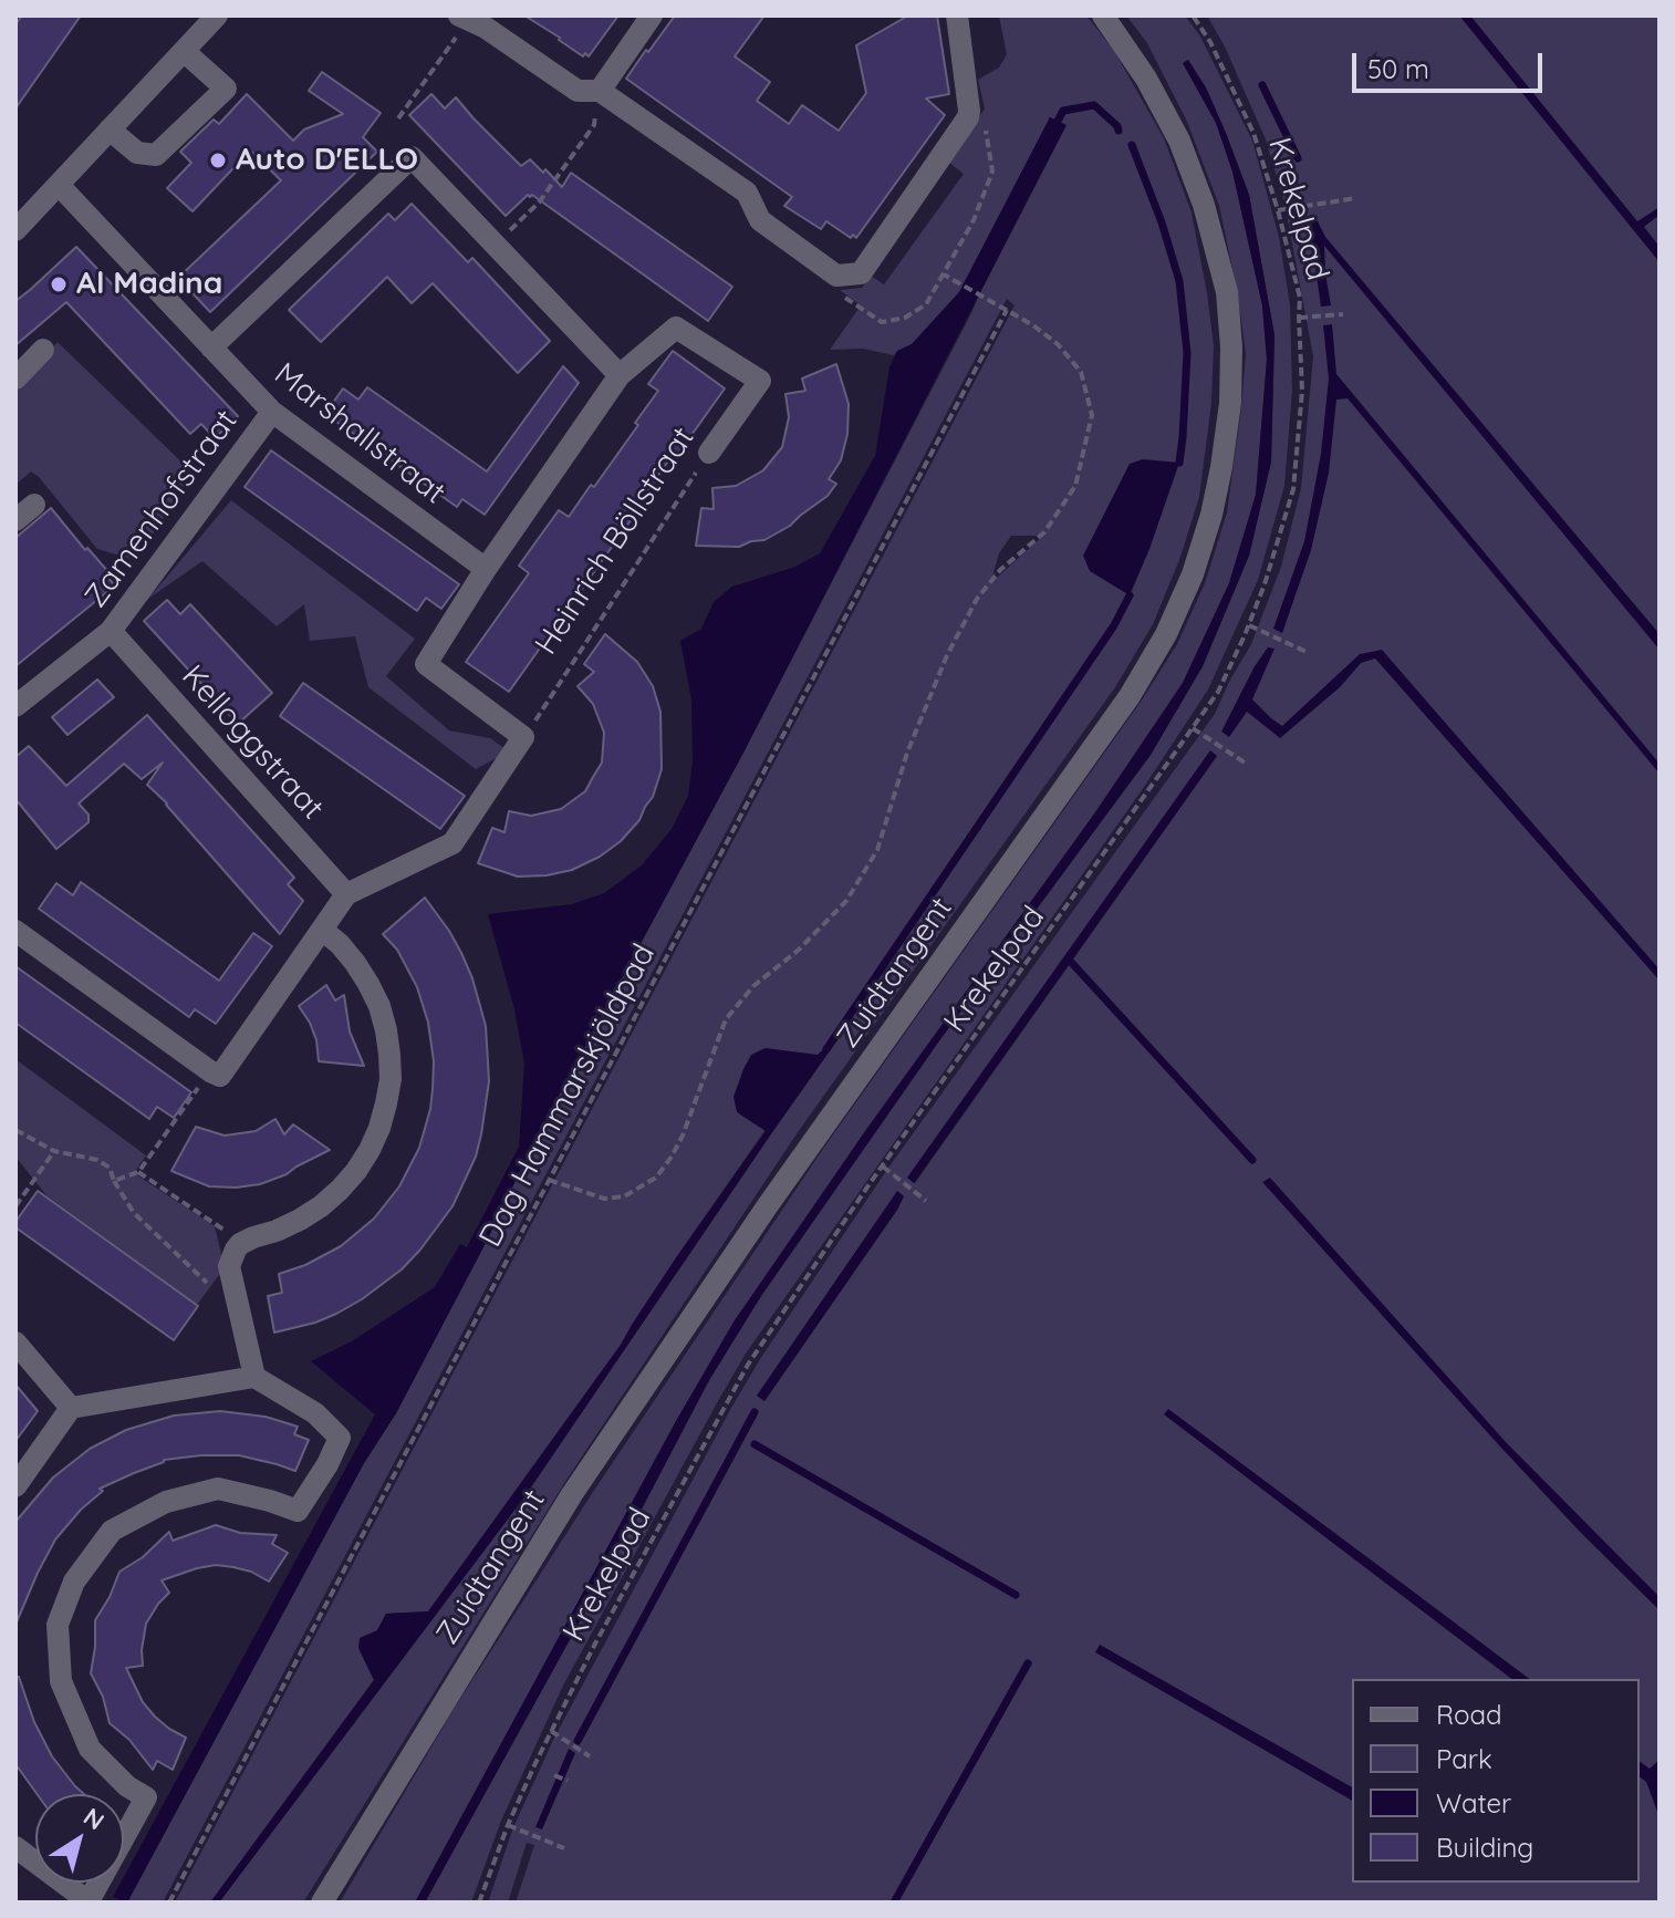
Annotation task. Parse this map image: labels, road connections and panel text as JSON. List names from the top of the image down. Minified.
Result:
{"streets":{"street":["Marshallstraat","Zamenhofstraat","Heinrich Böllstraat","Kelloggstraat","Zuidtangent"],"path":["Krekelpad","Dag Hammarskjöldpad"]},"crossings":[["Marshallstraat","Zamenhofstraat"],["Zamenhofstraat","Kelloggstraat"]],"places":["Auto D'ELLO","Al Madina"],"legend":["Road","Park","Water","Building"],"scale_bar":"50 m","north":"top right"}
